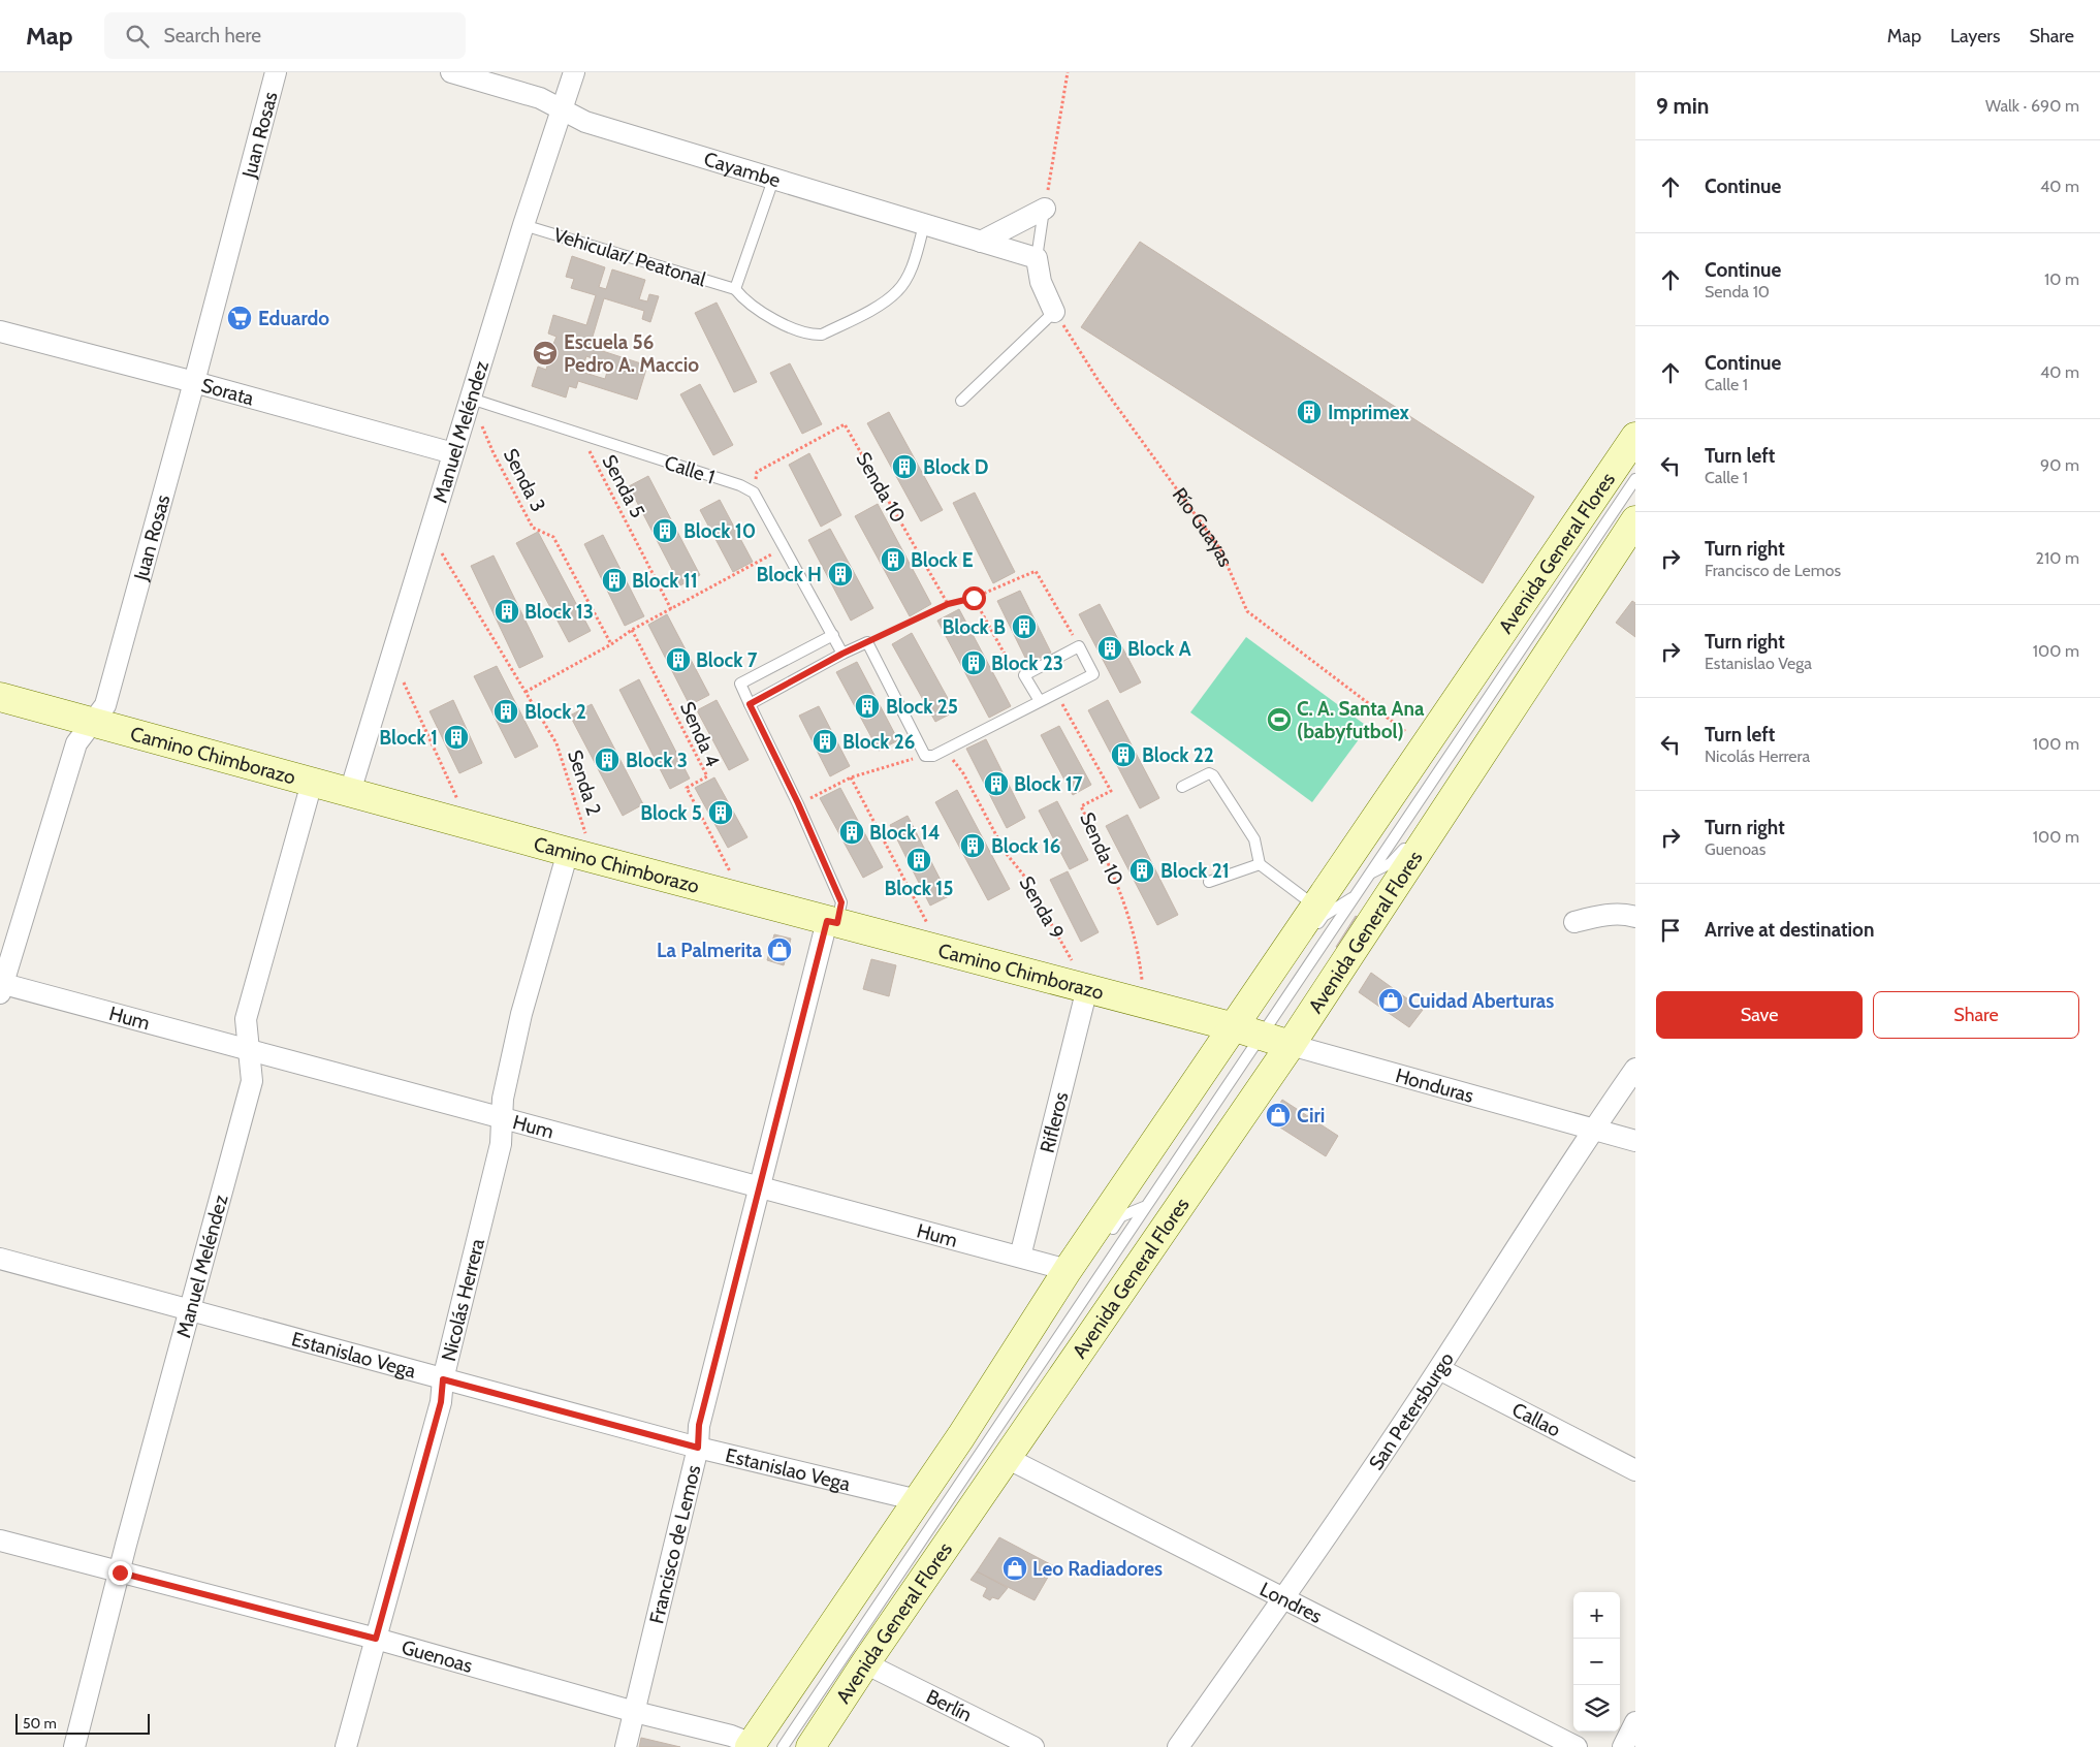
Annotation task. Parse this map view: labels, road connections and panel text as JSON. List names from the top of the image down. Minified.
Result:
{"streets":{"main road":["Avenida General Flores","Camino Chimborazo","Honduras"],"street":["Juan Rosas","Cayambe","Sorata","Manuel Meléndez","Hum","Rifleros","Nicolás Herrera","Estanislao Vega","San Petersburgo","Callao","Francisco de Lemos","Londres","Guenoas","Berlín"],"lane":["Vehicular/ Peatonal","Calle 1"],"path":["Senda 3","Senda 5","Senda 10","Río Guayas","Senda 4","Senda 2","Senda 9"]},"crossings":[["Juan Rosas","Sorata"],["Juan Rosas","Camino Chimborazo"],["Juan Rosas","Hum"],["Cayambe","Vehicular/ Peatonal"],["Cayambe","Manuel Meléndez"],["Vehicular/ Peatonal","Manuel Meléndez"],["Sorata","Manuel Meléndez"],["Manuel Meléndez","Calle 1"],["Manuel Meléndez","Senda 3"],["Manuel Meléndez","Camino Chimborazo"],["Manuel Meléndez","Senda 2"],["Manuel Meléndez","Hum"],["Manuel Meléndez","Estanislao Vega"],["Manuel Meléndez","Guenoas"],["Calle 1","Senda 3"],["Calle 1","Senda 5"],["Calle 1","Senda 10"],["Senda 10","Camino Chimborazo"],["Río Guayas","Avenida General Flores"],["Avenida General Flores","Camino Chimborazo"],["Avenida General Flores","Hum"],["Avenida General Flores","Honduras"],["Avenida General Flores","Estanislao Vega"],["Avenida General Flores","Londres"],["Avenida General Flores","Guenoas"],["Avenida General Flores","Berlín"],["Senda 4","Camino Chimborazo"],["Camino Chimborazo","Senda 2"],["Camino Chimborazo","Senda 9"],["Camino Chimborazo","Honduras"],["Camino Chimborazo","Rifleros"],["Camino Chimborazo","Nicolás Herrera"],["Camino Chimborazo","Francisco de Lemos"],["Senda 2","Nicolás Herrera"],["Senda 9","Rifleros"],["Hum","Rifleros"],["Hum","Nicolás Herrera"],["Hum","Francisco de Lemos"],["Honduras","San Petersburgo"],["Nicolás Herrera","Estanislao Vega"],["Nicolás Herrera","Guenoas"],["Estanislao Vega","Francisco de Lemos"],["San Petersburgo","Callao"],["San Petersburgo","Londres"],["Francisco de Lemos","Guenoas"]],"places":{"supermarket":["Eduardo"],"school or university":["Escuela 56 Pedro A. Maccio"],"building":["Imprimex","Block D","Block 10","Block E","Block H","Block 11","Block 13","Block B","Block A","Block 7","Block 23","Block 25","Block 2","Block 1","Block 26","Block 22","Block 3","Block 17","Block 5","Block 14","Block 16","Block 15","Block 21"],"sports":["C. A. Santa Ana (babyfutbol)"],"shop":["La Palmerita","Cuidad Aberturas","Ciri","Leo Radiadores"]},"scale_bar":"50 m","page":{"header":"Map","search":"Search here","nav":["Map","Layers","Share"],"heading":["9 min","Walk · 690 m"],"list":[["Continue","40 m"],["Continue","Senda 10","10 m"],["Continue","Calle 1","40 m"],["Turn left","Calle 1","90 m"],["Turn right","Francisco de Lemos","210 m"],["Turn right","Estanislao Vega","100 m"],["Turn left","Nicolás Herrera","100 m"],["Turn right","Guenoas","100 m"],"Arrive at destination"],"buttons":["Save","Share"],"map_buttons":["+","−"],"scale":"50 m"}}
